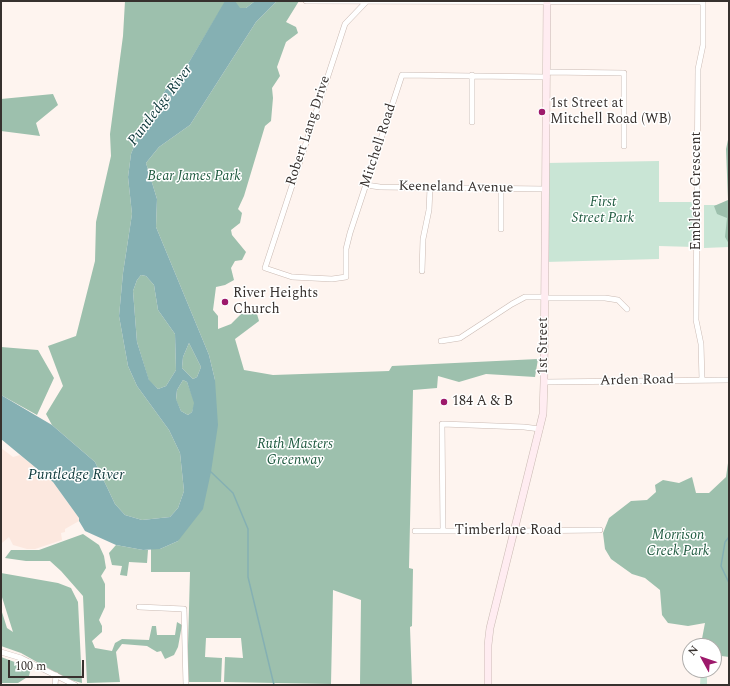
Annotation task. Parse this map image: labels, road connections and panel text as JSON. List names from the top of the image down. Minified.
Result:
{"streets":{"street":["Robert Lang Drive","Mitchell Road","Keeneland Avenue","Embleton Crescent","1st Street","Arden Road","Timberlane Road"]},"crossings":[["Robert Lang Drive","Mitchell Road"],["Mitchell Road","Keeneland Avenue"],["Mitchell Road","1st Street"],["Keeneland Avenue","1st Street"],["Embleton Crescent","Arden Road"],["1st Street","Arden Road"],["1st Street","Timberlane Road"]],"water":["Puntledge River"],"parks":["Bear James Park","First Street Park","Ruth Masters Greenway","Morrison Creek Park"],"places":["1st Street at Mitchell Road (WB)","River Heights Church","184 A & B"],"scale_bar":"100 m","north":"top left"}
